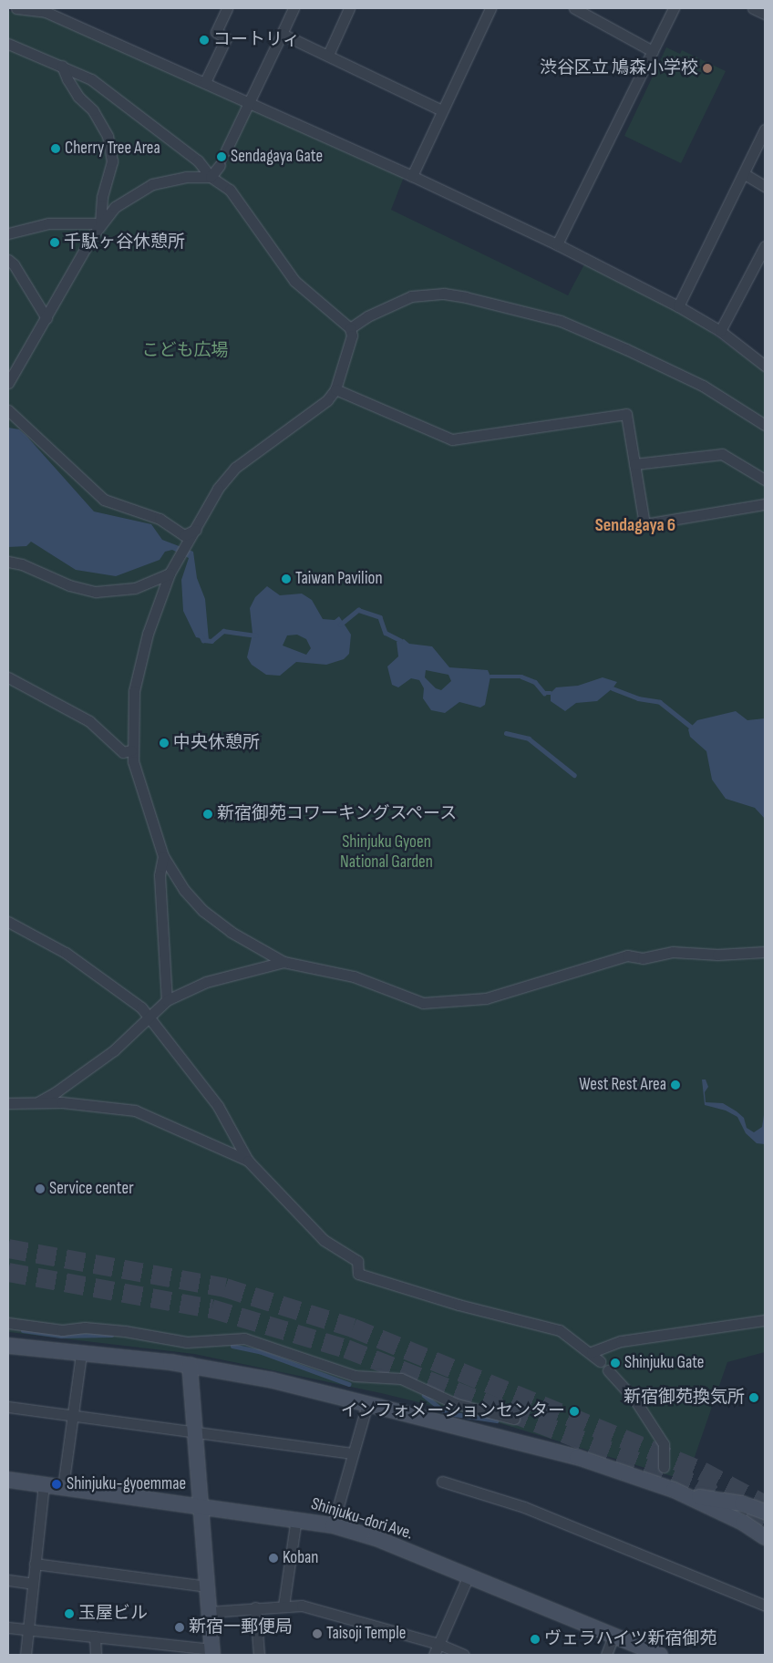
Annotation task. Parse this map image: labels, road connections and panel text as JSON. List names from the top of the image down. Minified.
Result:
{"streets":{"street":["Shinjuku-dori Ave."]},"districts":["Sendagaya 6"],"parks":["こども広場","Shinjuku Gyoen National Garden"],"places":["コートリィ","渋谷区立 鳩森小学校","Cherry Tree Area","Sendagaya Gate","千駄ヶ谷休憩所","Taiwan Pavilion","中央休憩所","新宿御苑コワーキングスペース","West Rest Area","Service center","Shinjuku Gate","新宿御苑換気所","インフォメーションセンター","Shinjuku-gyoemmae","Koban","玉屋ビル","新宿一郵便局","Taisoji Temple","ヴェラハイツ新宿御苑"]}
